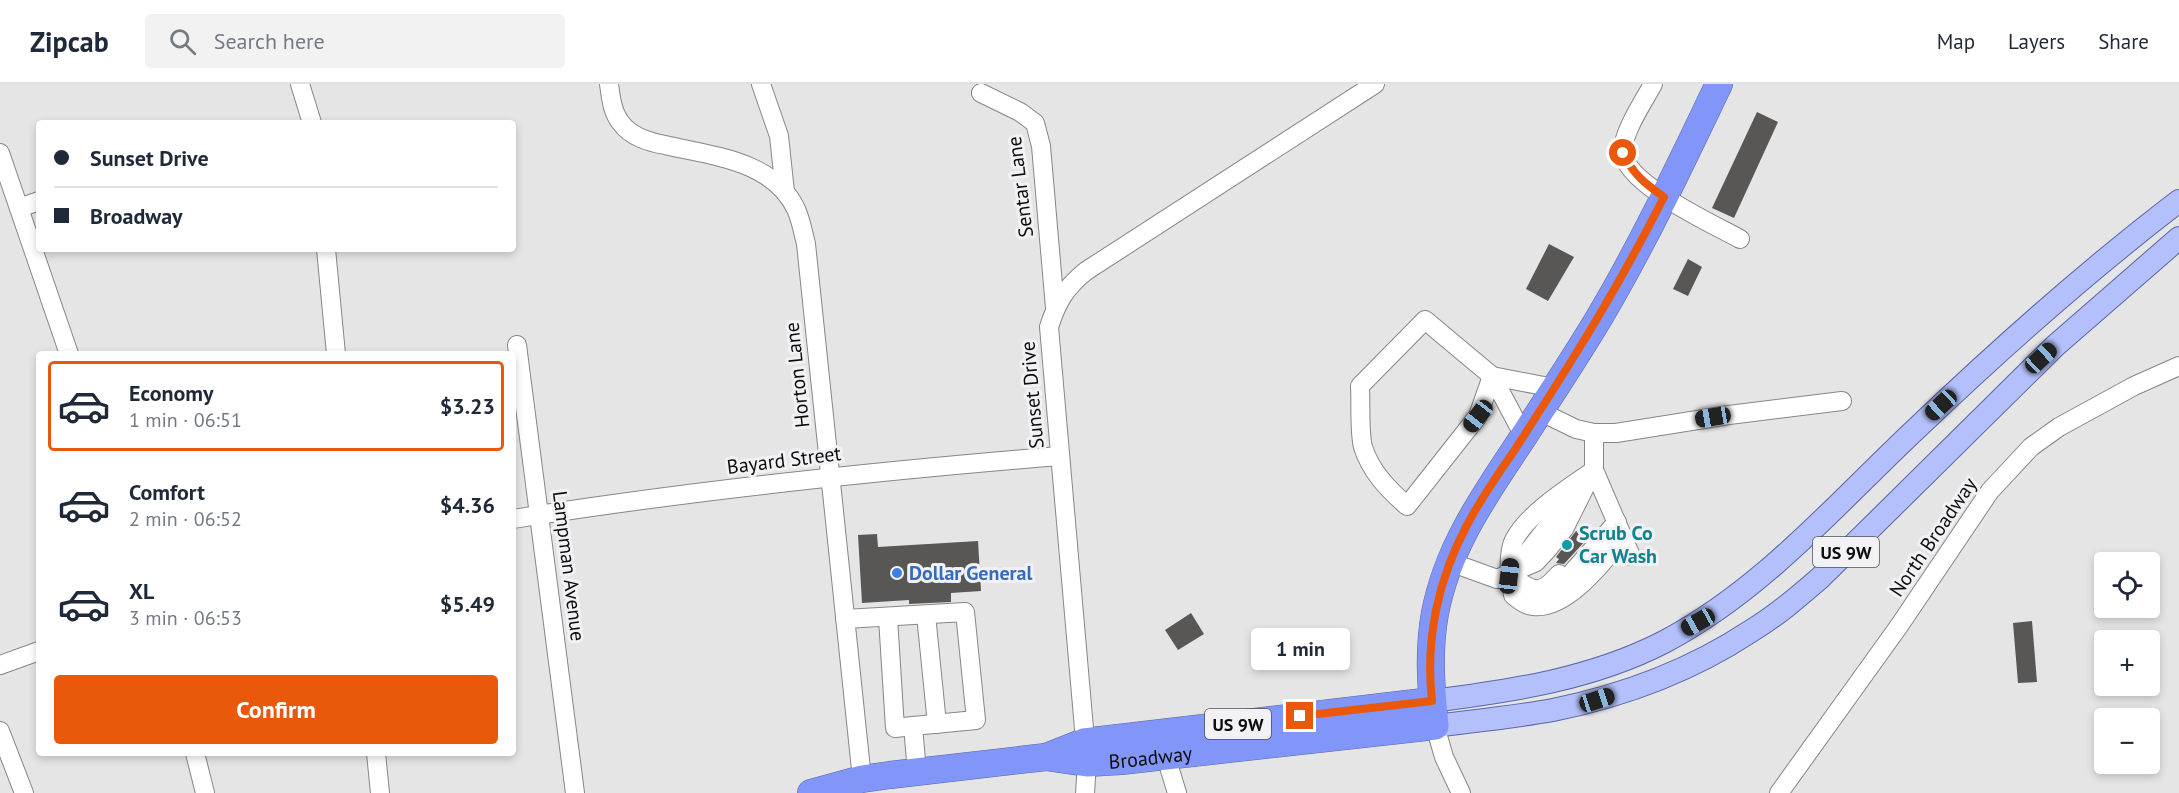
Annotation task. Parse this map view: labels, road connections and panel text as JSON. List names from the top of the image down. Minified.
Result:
{"streets":{"highway":["US 9W","Broadway"],"street":["Sentar Lane","Horton Lane","Sunset Drive","Bayard Street","North Broadway","Lampman Avenue"]},"crossings":[["Sentar Lane","Sunset Drive"],["Horton Lane","Bayard Street"],["Horton Lane","Broadway"],["Sunset Drive","Bayard Street"],["Sunset Drive","Broadway"],["Bayard Street","Lampman Avenue"],["US 9W","Broadway"]],"places":["Scrub Co Car Wash","Dollar General"],"page":{"header":"Zipcab","search":"Search here","nav":["Map","Layers","Share"],"banner":["Sunset Drive","Broadway"],"list":[{"name":"Economy","note":"1 min · 06:51","value":"$3.23"},{"name":"Comfort","note":"2 min · 06:52","value":"$4.36"},{"name":"XL","note":"3 min · 06:53","value":"$5.49"}],"map_buttons":["+","−"],"bubble":"1 min","buttons":"Confirm"}}
